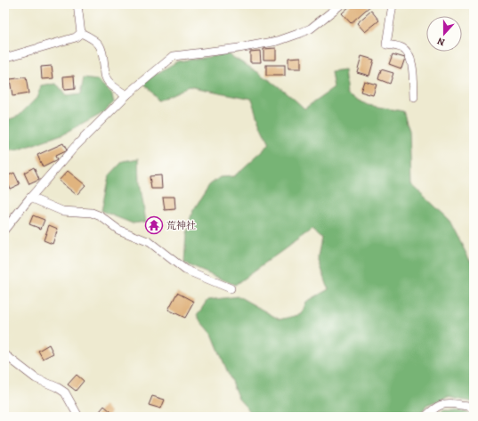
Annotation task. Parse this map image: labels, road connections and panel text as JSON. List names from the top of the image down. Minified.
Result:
{"places":{"temple":["荒神社"]},"north":"bottom"}
